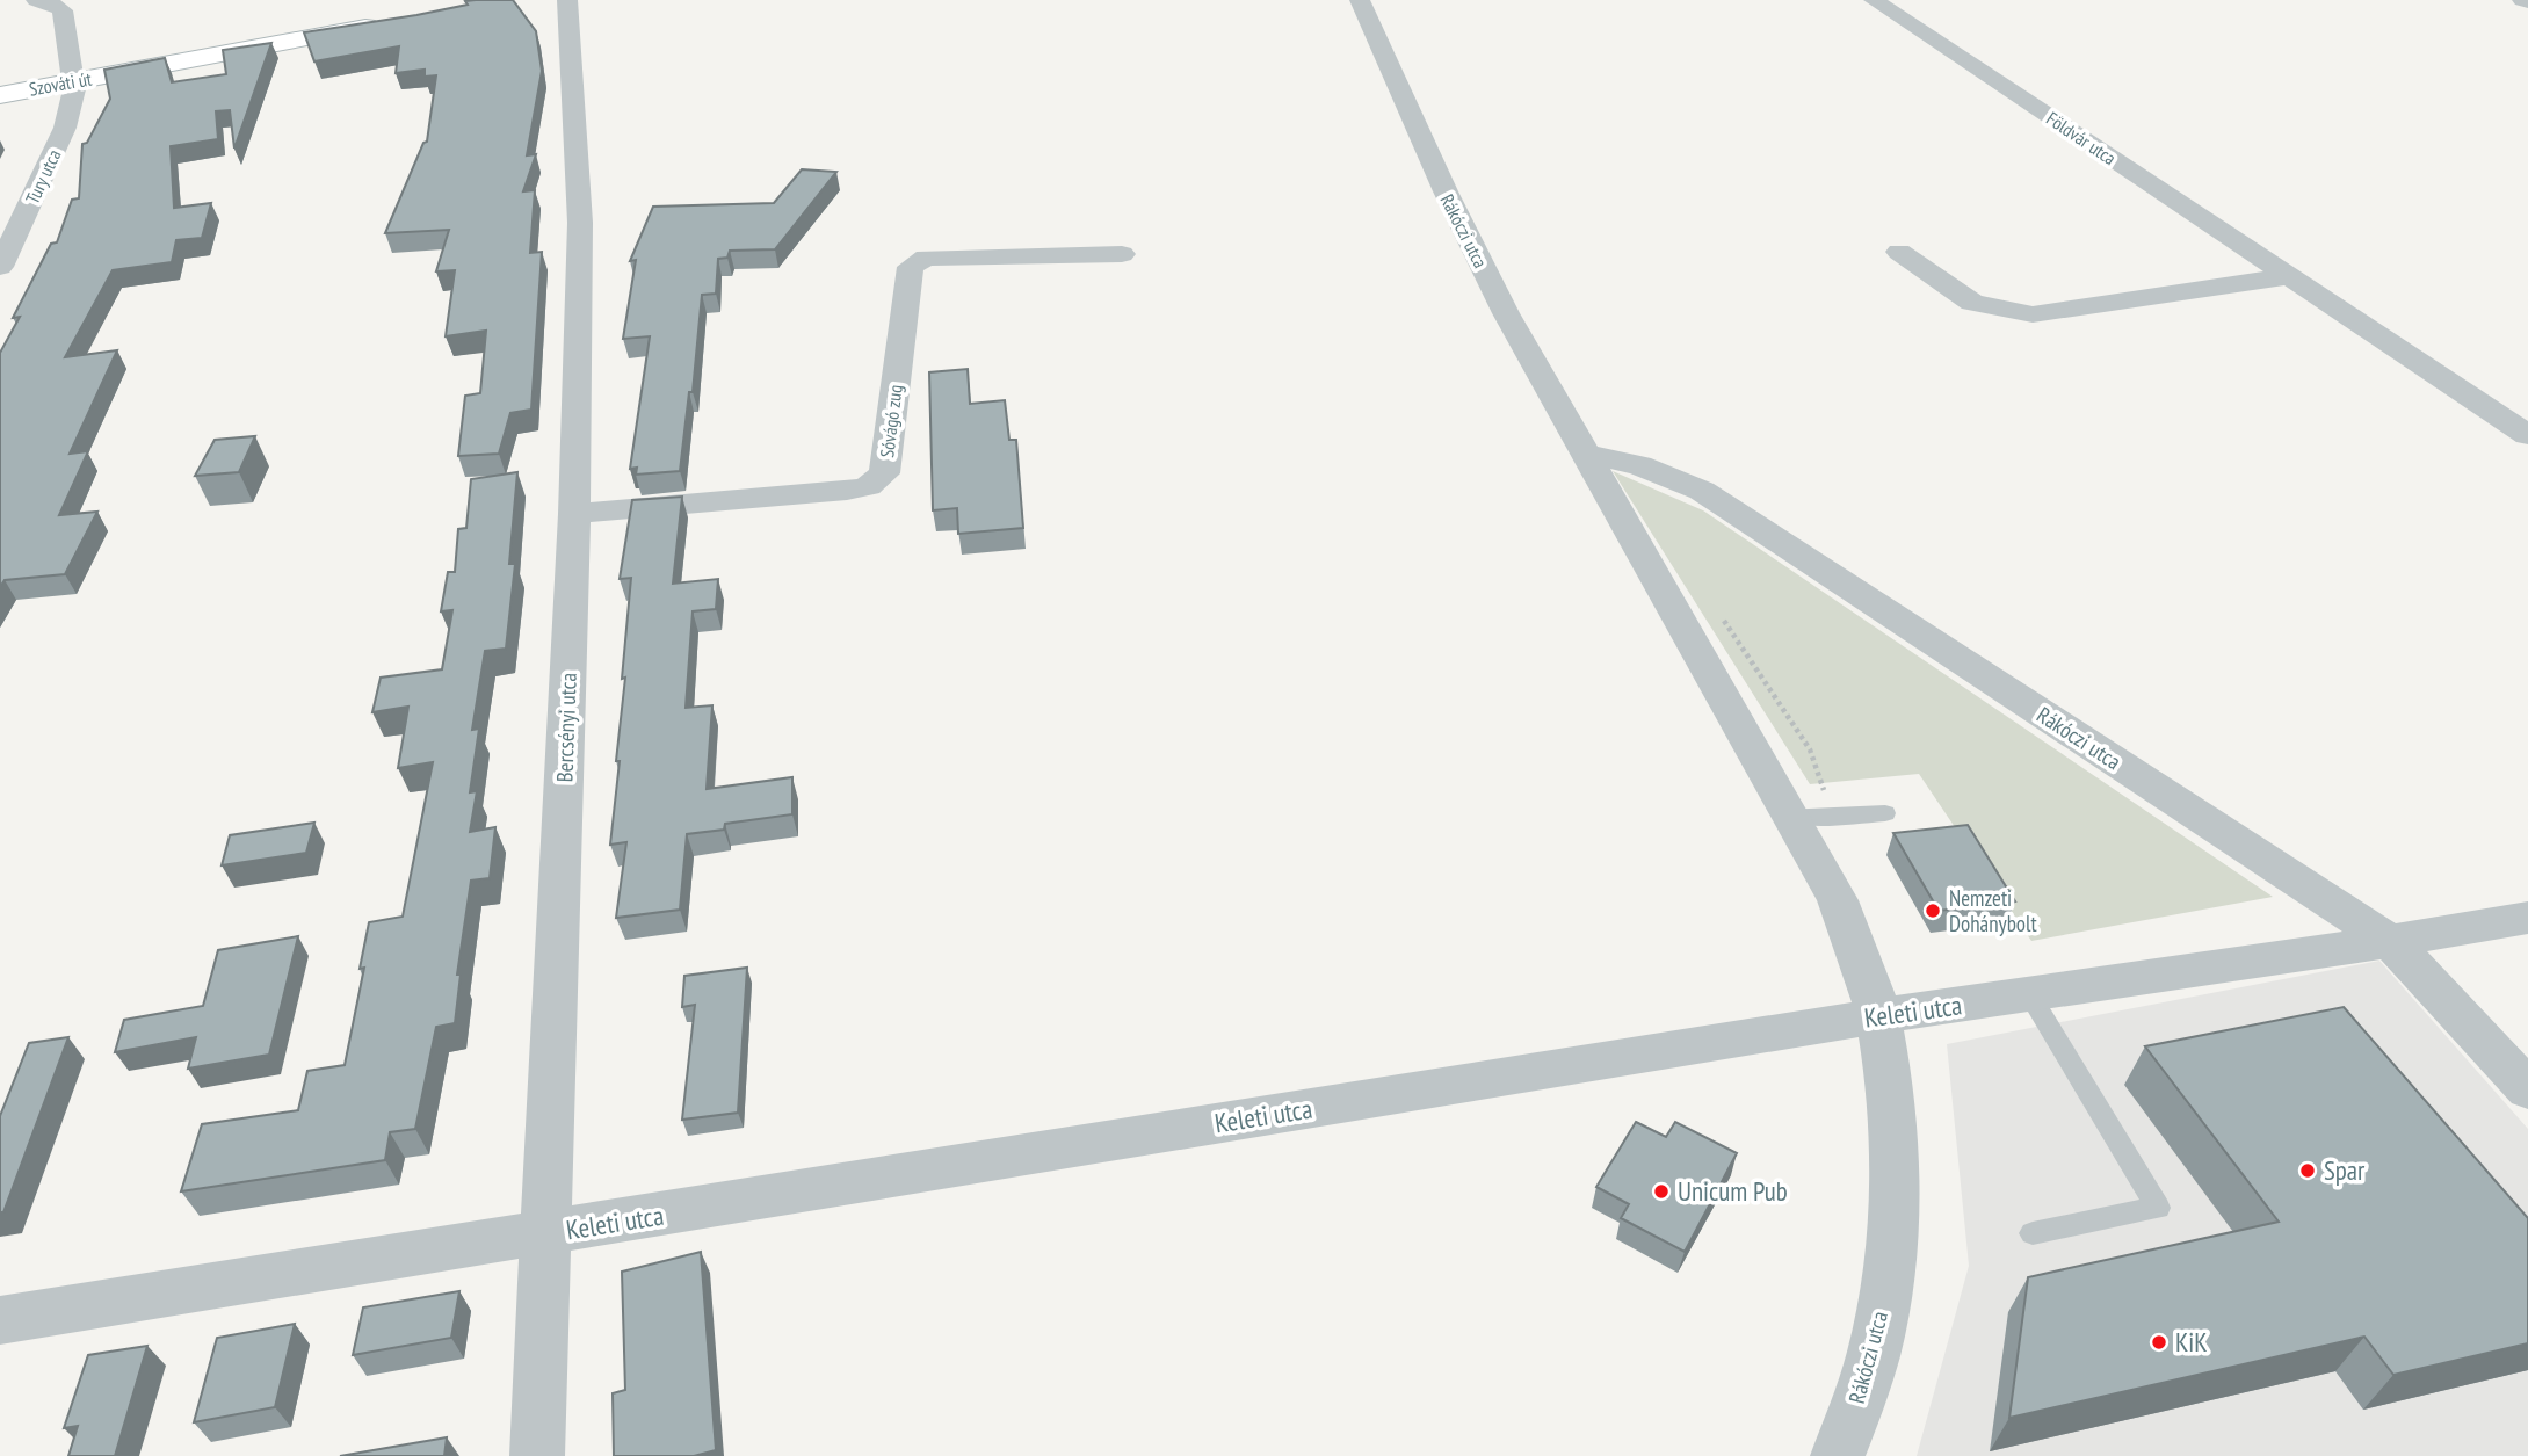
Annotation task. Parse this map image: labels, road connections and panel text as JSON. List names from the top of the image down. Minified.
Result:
{"streets":{"main road":["Szováti út"],"street":["Földvár utca","Tury utca","Rákóczi utca","Sóvágó zug","Bercsényi utca","Keleti utca"]},"crossings":[["Szováti út","Tury utca"],["Rákóczi utca","Keleti utca"],["Sóvágó zug","Bercsényi utca"],["Bercsényi utca","Keleti utca"]],"places":["Nemzeti Dohánybolt","Spar","Unicum Pub","KiK"]}
